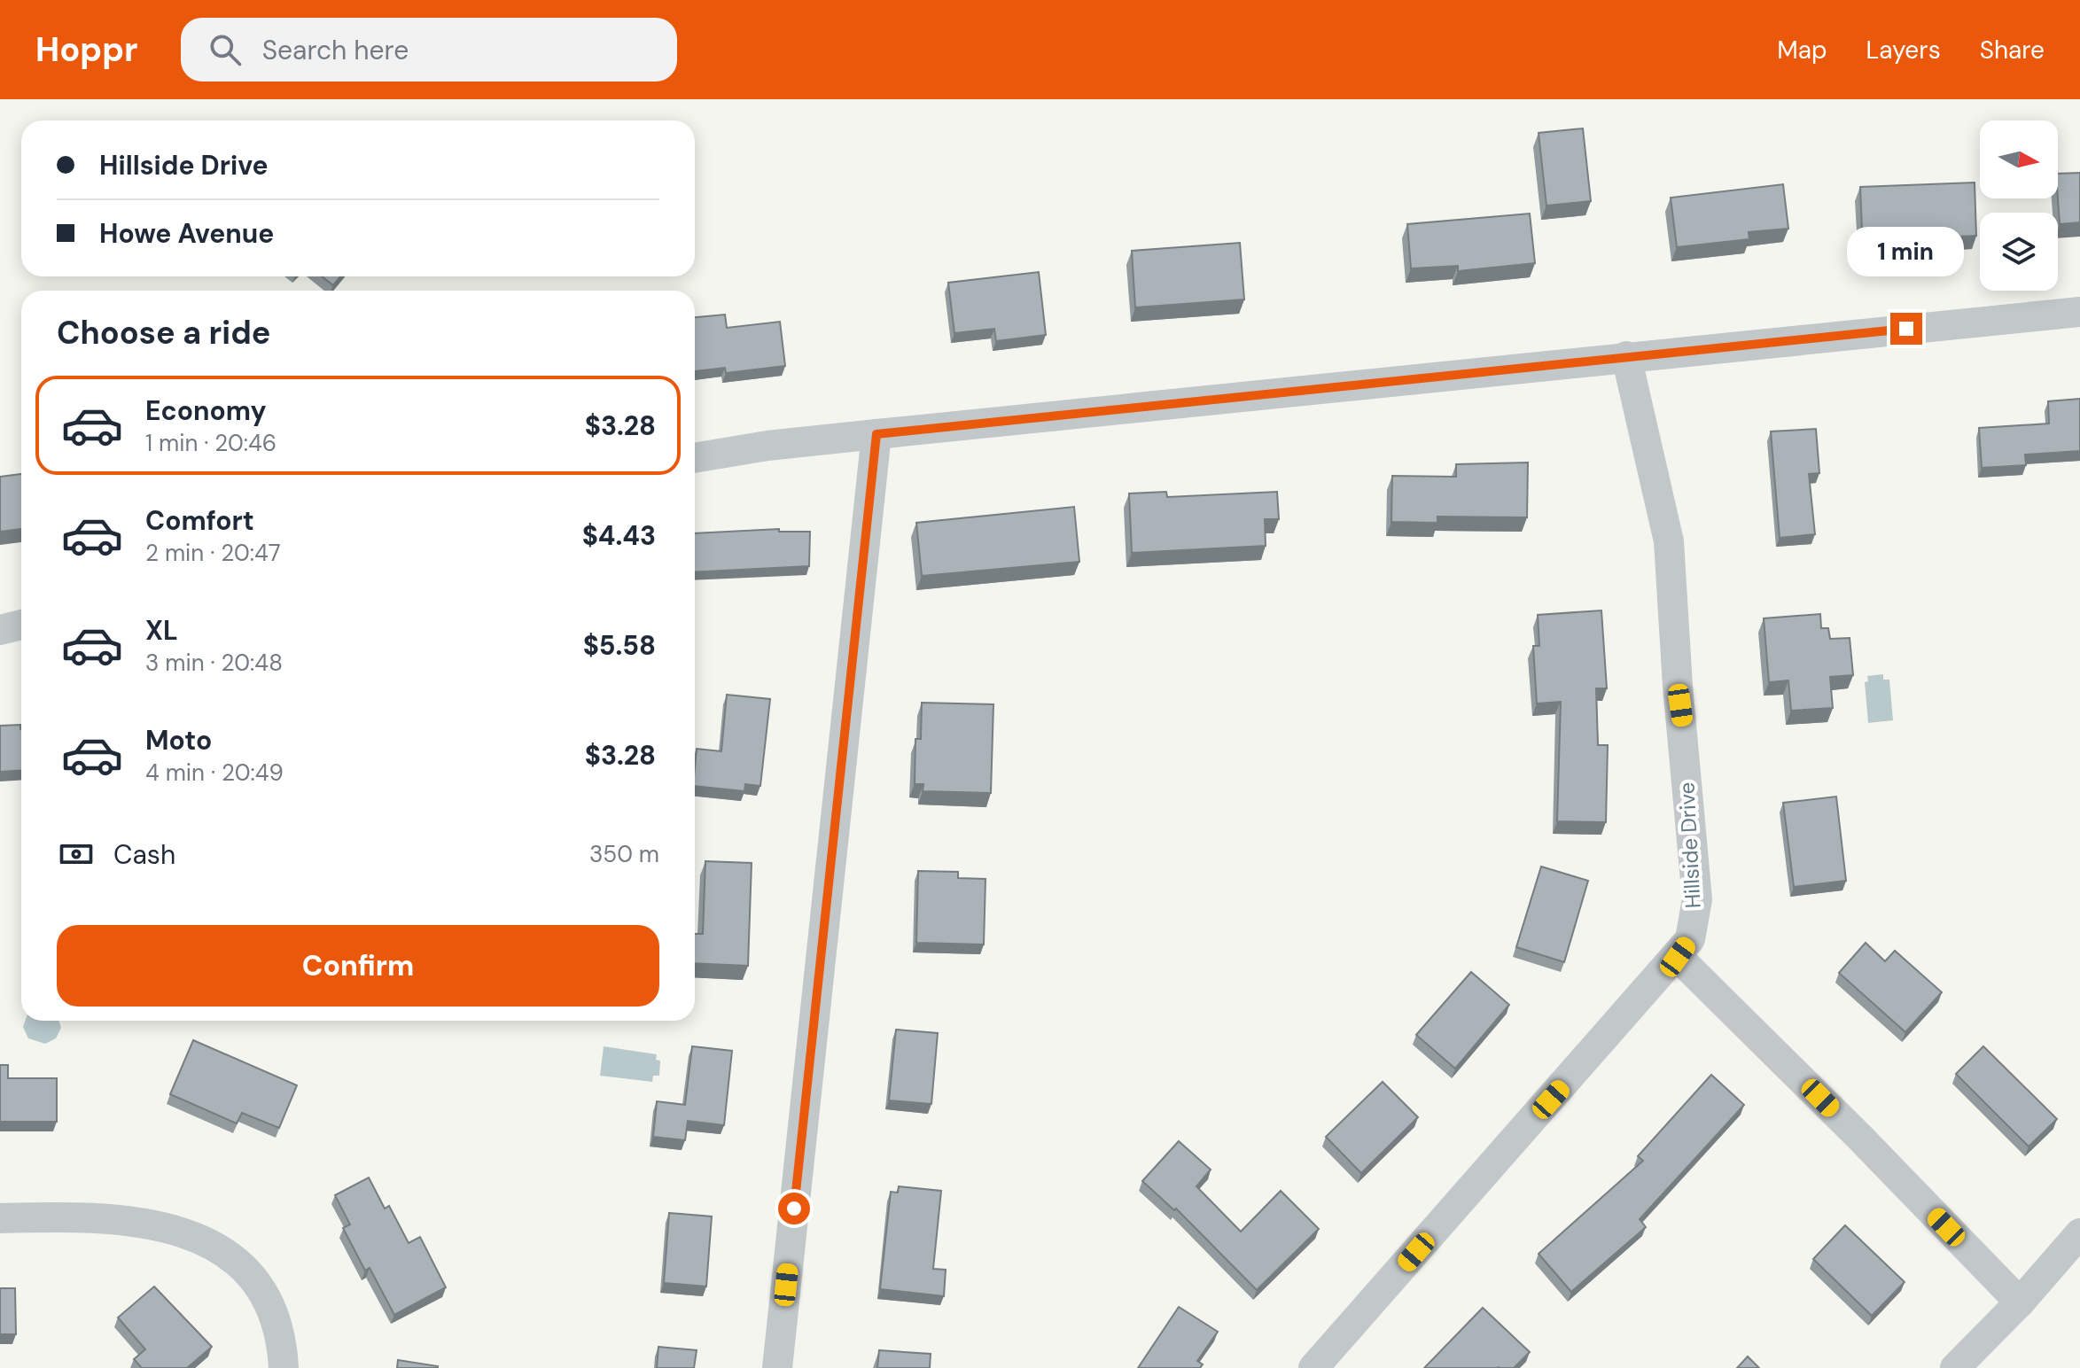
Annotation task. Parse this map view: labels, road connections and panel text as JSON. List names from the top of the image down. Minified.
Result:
{"streets":{"street":["Hillside Drive"]},"north":"right","page":{"header":"Hoppr","search":"Search here","nav":["Map","Layers","Share"],"banner":["Hillside Drive","Howe Avenue"],"bubble":"1 min","heading":"Choose a ride","list":[{"name":"Economy","note":"1 min · 20:46","value":"$3.28"},{"name":"Comfort","note":"2 min · 20:47","value":"$4.43"},{"name":"XL","note":"3 min · 20:48","value":"$5.58"},{"name":"Moto","note":"4 min · 20:49","value":"$3.28"}],"pay":["Cash","350 m"],"buttons":"Confirm"}}
